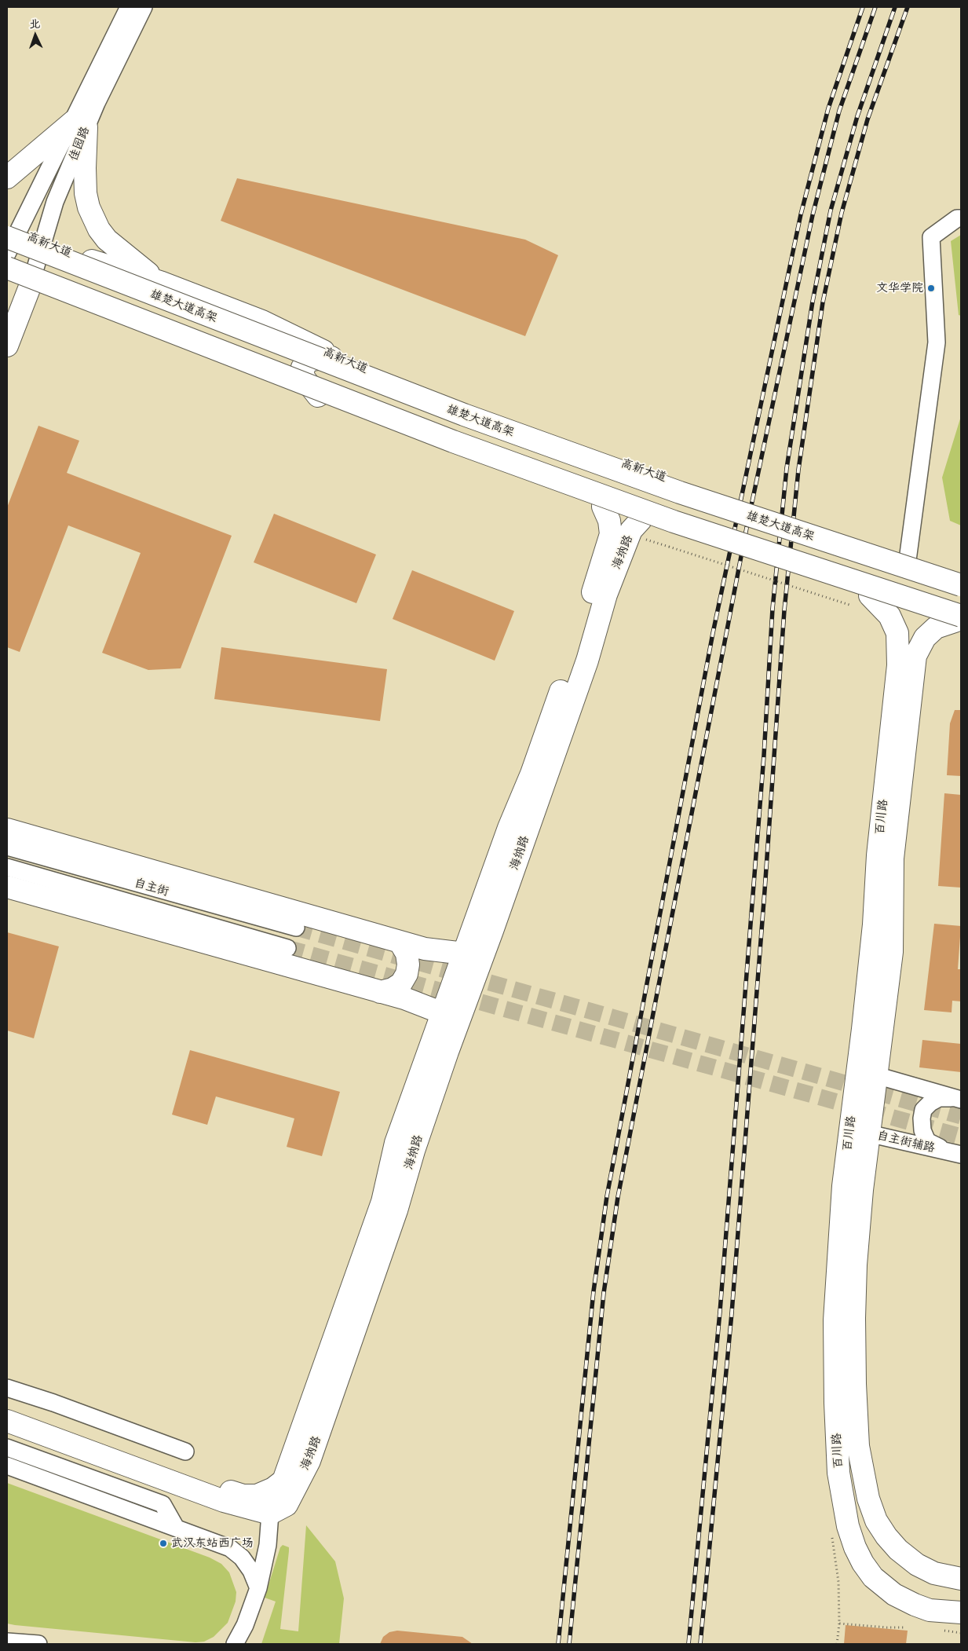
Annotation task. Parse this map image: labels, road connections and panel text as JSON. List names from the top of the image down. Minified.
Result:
{"streets":{"main road":["高新大道","雄楚大道高架","海纳路","百川路"],"street":["佳园路","自主街","自主街辅路"]},"crossings":[["佳园路","高新大道"],["佳园路","雄楚大道高架"],["高新大道","雄楚大道高架"],["百川路","自主街辅路"]],"places":["文华学院","武汉东站西广场"],"north":"top"}
